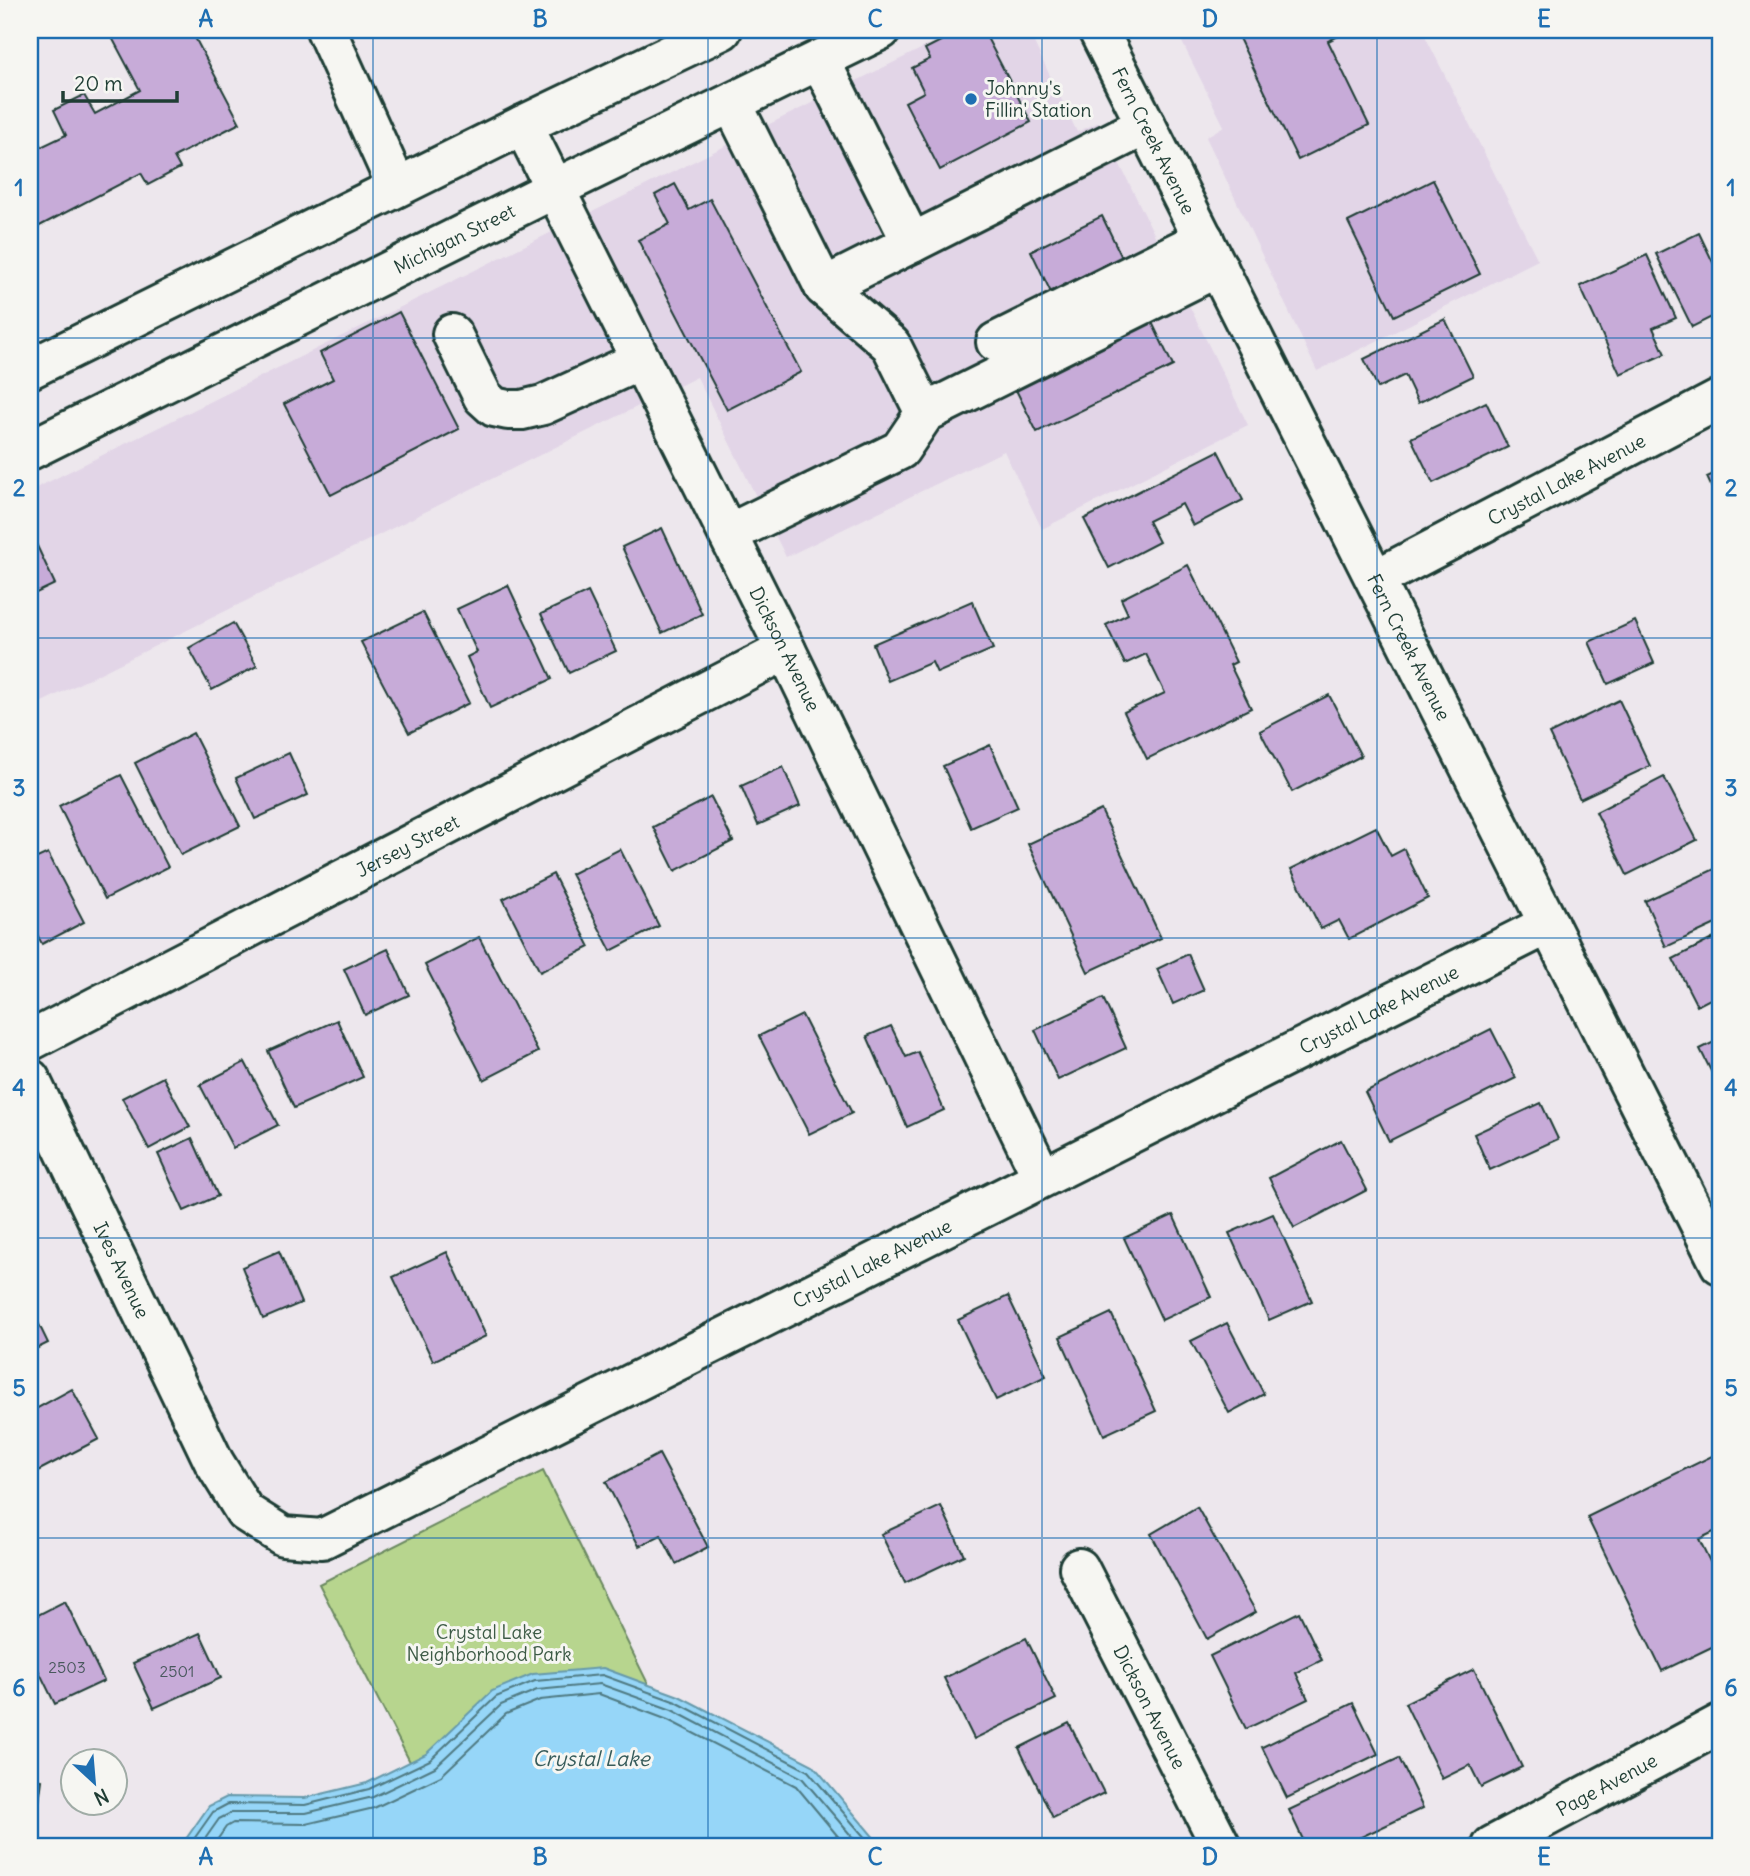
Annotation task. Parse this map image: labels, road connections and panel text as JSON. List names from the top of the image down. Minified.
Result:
{"streets":{"street":["Fern Creek Avenue","Michigan Street","Crystal Lake Avenue","Dickson Avenue","Jersey Street","Ives Avenue","Page Avenue"]},"crossings":[["Fern Creek Avenue","Crystal Lake Avenue"],["Michigan Street","Dickson Avenue"],["Crystal Lake Avenue","Dickson Avenue"],["Crystal Lake Avenue","Ives Avenue"],["Dickson Avenue","Jersey Street"]],"water":["Crystal Lake"],"parks":["Crystal Lake Neighborhood Park"],"places":["Johnny's Fillin' Station"],"house_numbers":["2503","2501"],"scale_bar":"20 m","north":"bottom right","grid":{"columns":["A","B","C","D","E"],"rows":["1","2","3","4","5","6"]}}
